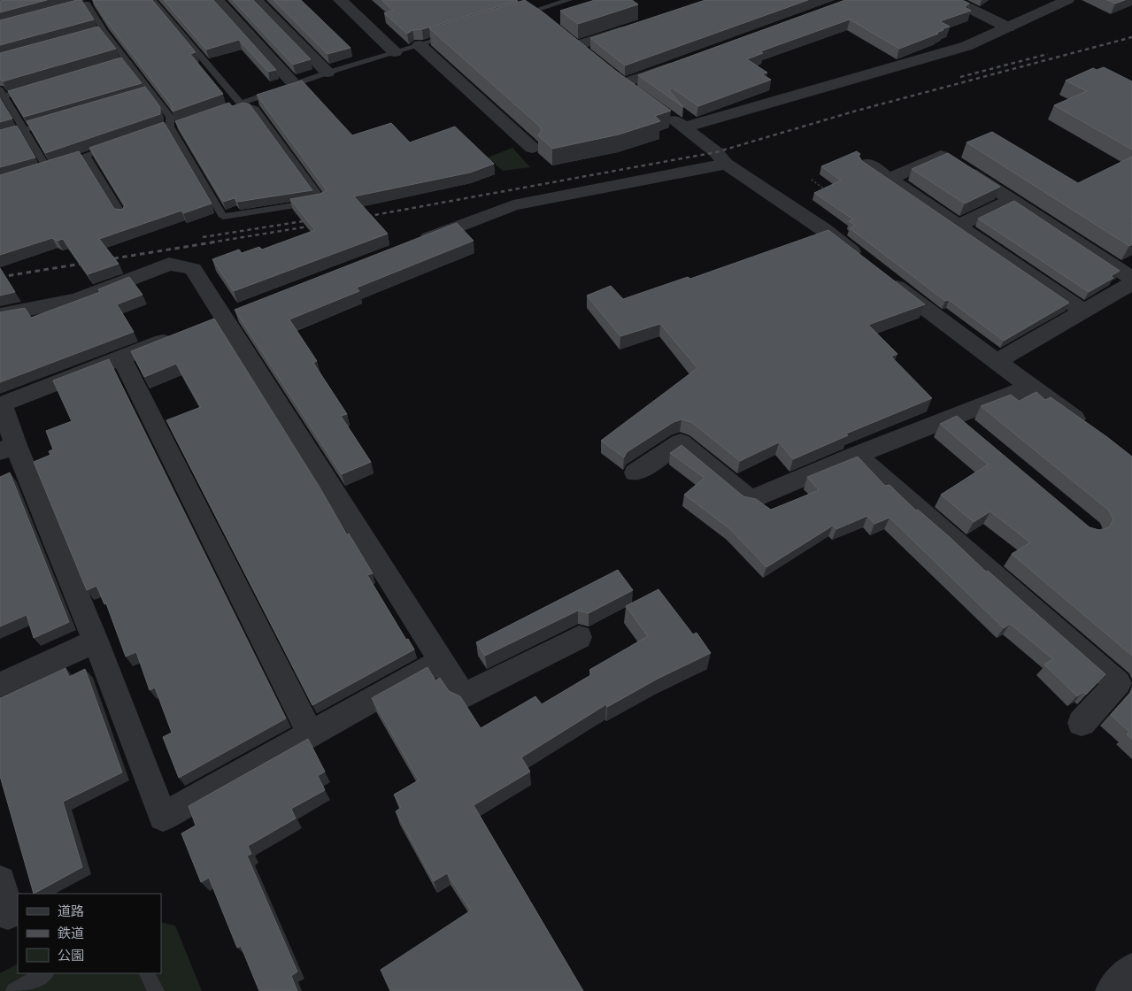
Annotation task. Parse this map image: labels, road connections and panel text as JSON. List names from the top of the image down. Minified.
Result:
{"legend":["道路","鉄道","公園"]}
